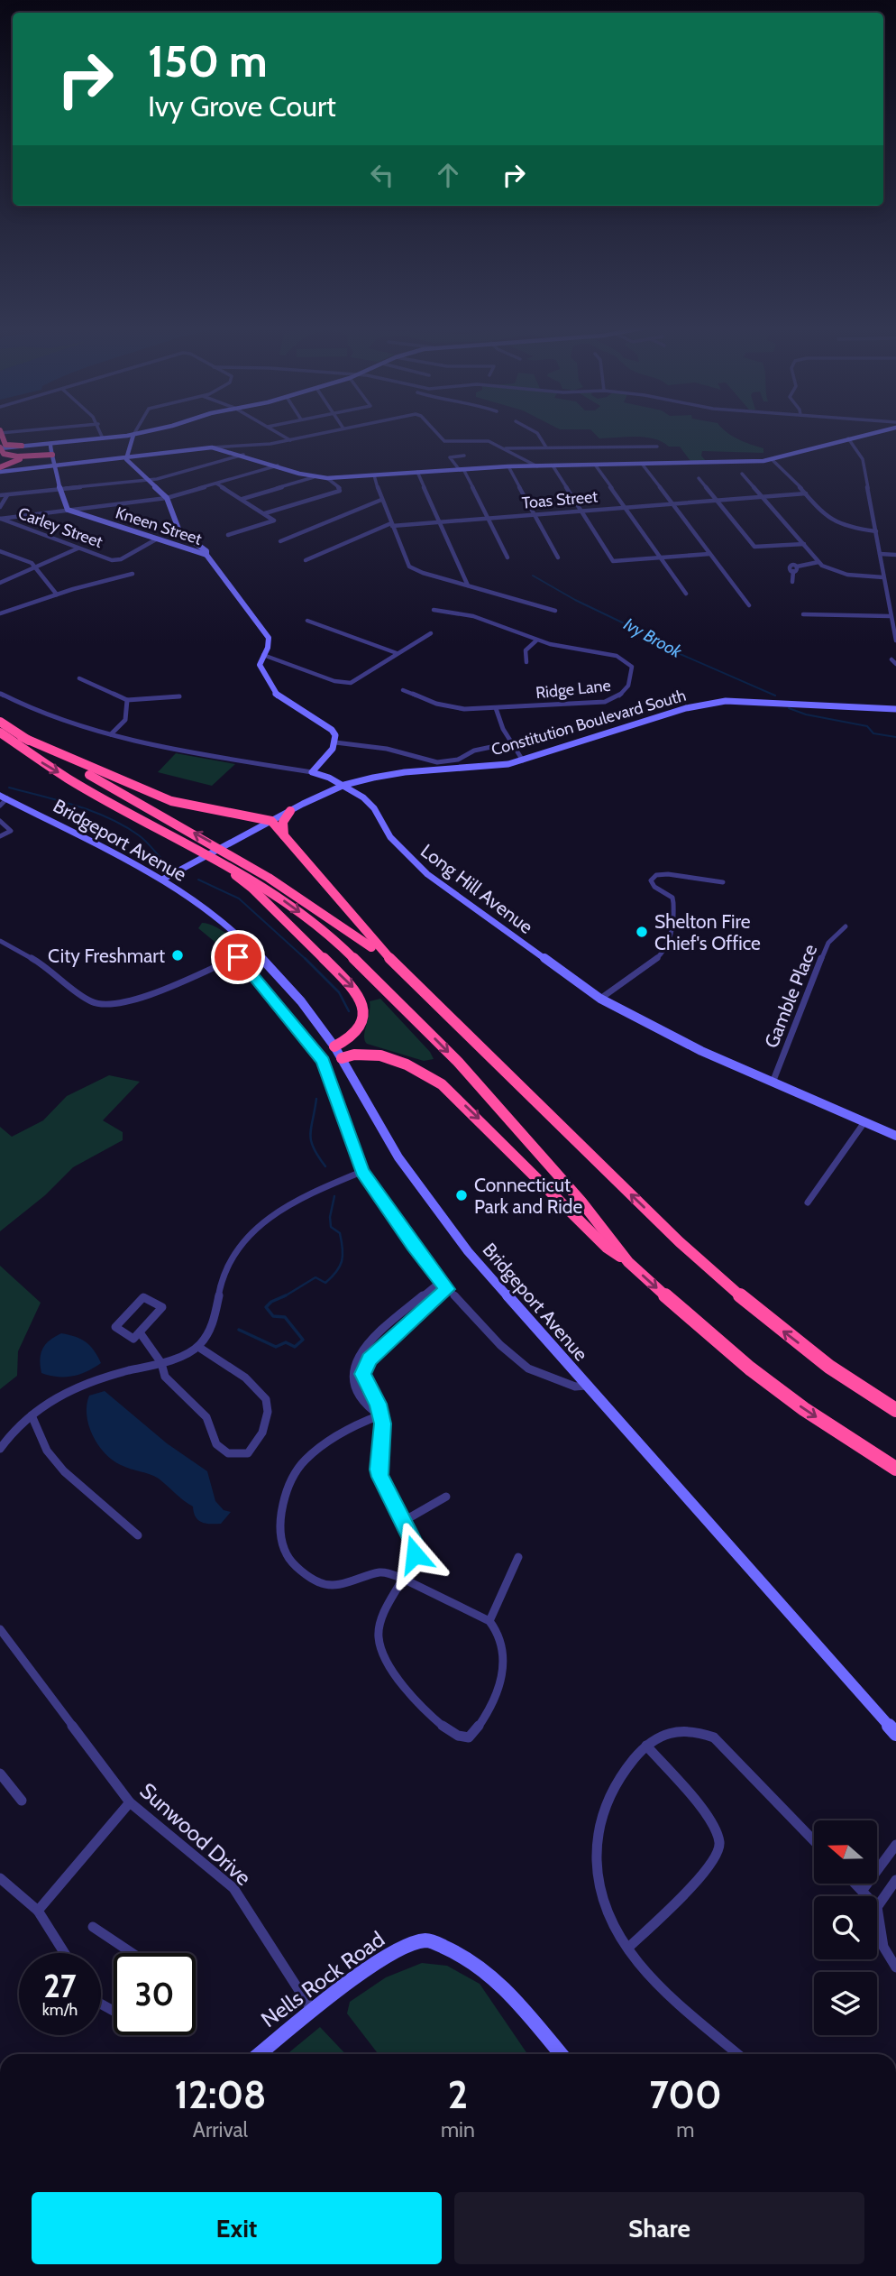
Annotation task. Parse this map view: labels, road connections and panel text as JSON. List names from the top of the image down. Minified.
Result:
{"streets":{"street":["Toas Street","Kneen Street","Carley Street","Ridge Lane","Constitution Boulevard South","Bridgeport Avenue","Long Hill Avenue","Gamble Place","Sunwood Drive","Nells Rock Road"]},"crossings":[["Kneen Street","Carley Street"],["Constitution Boulevard South","Bridgeport Avenue"],["Constitution Boulevard South","Long Hill Avenue"],["Long Hill Avenue","Gamble Place"],["Sunwood Drive","Nells Rock Road"]],"water":["Ivy Brook"],"places":["Shelton Fire Chief's Office","City Freshmart","Connecticut Park and Ride"],"north":"left","page":{"turn":["150 m","Ivy Grove Court"],"speed":"27 km/h","limit":"30","eta":["12:08","Arrival","2","min","700","m"],"buttons":["Exit","Share"]}}
